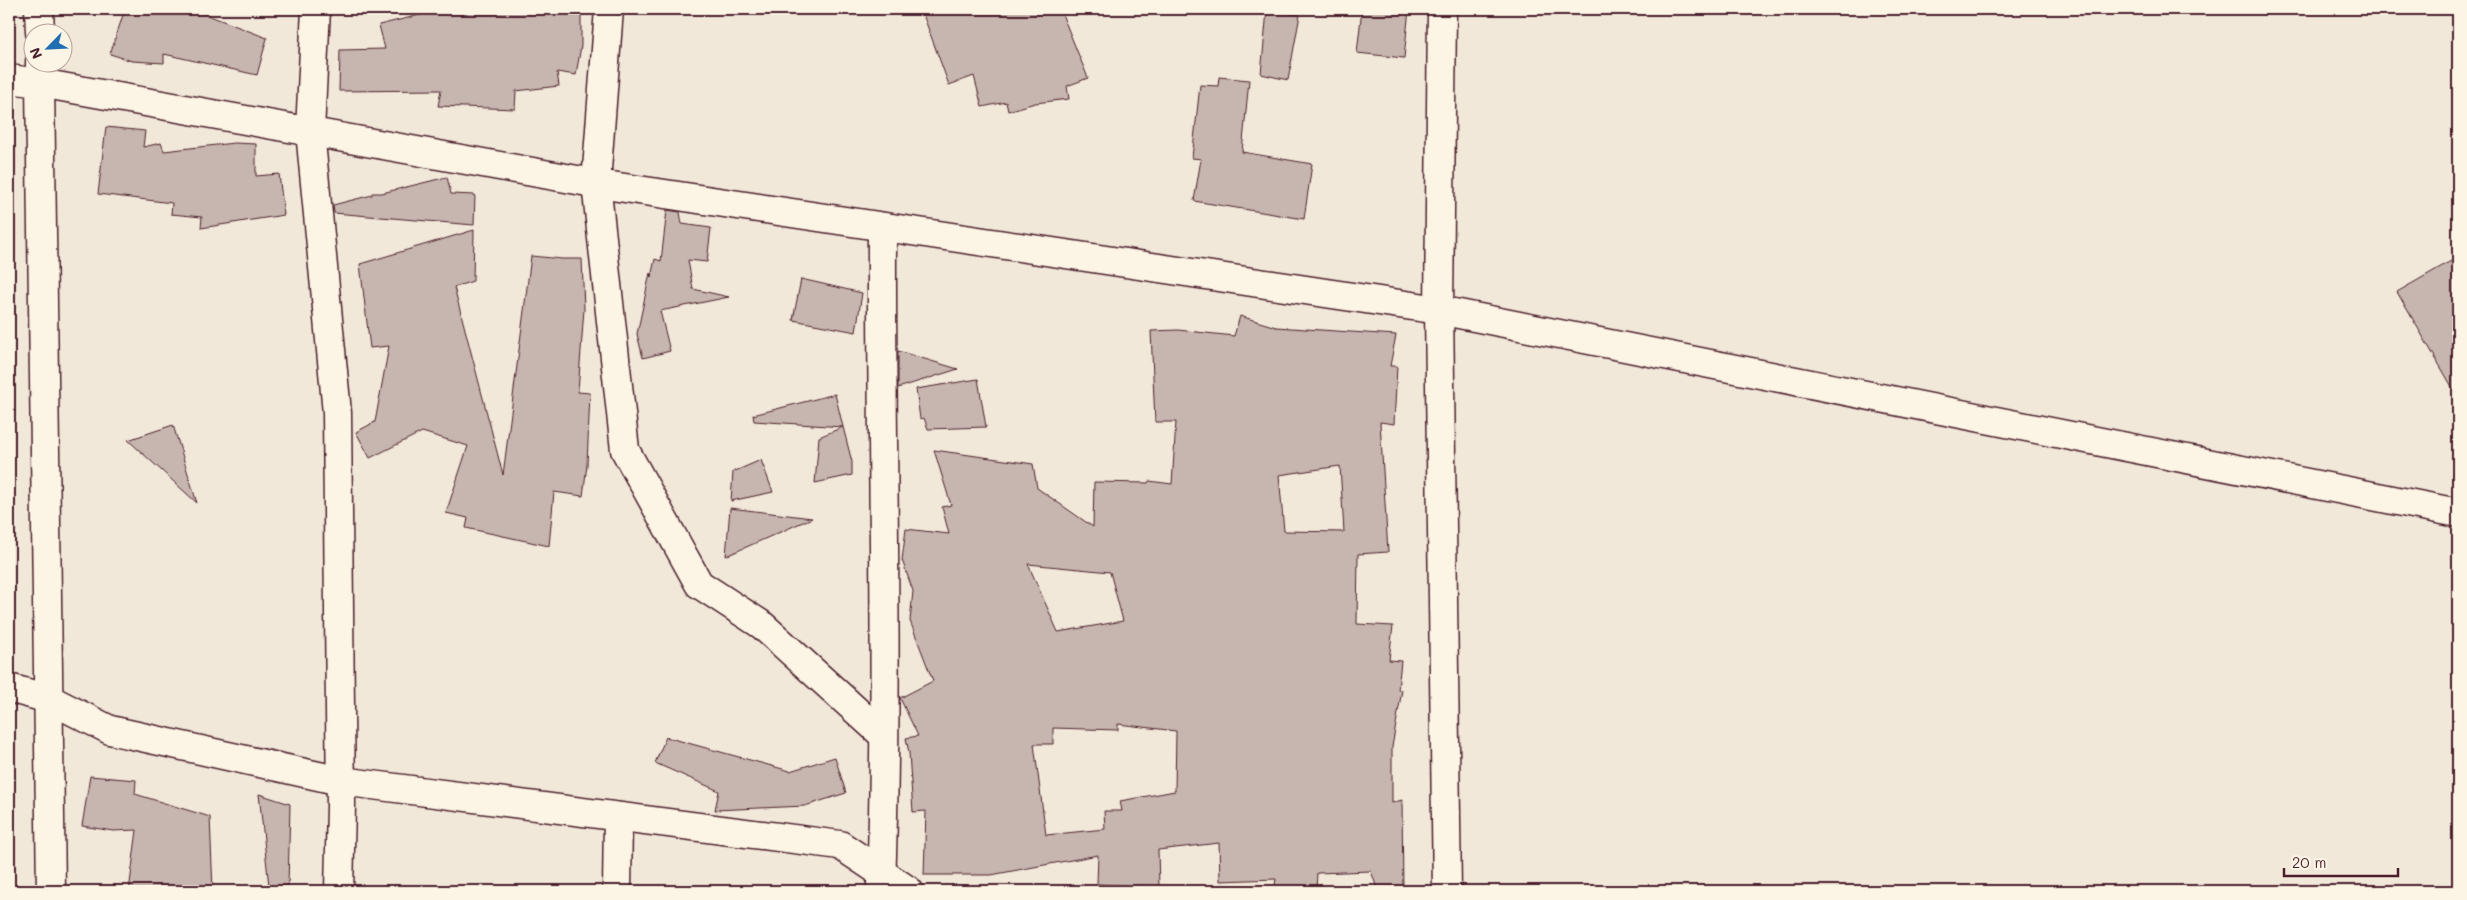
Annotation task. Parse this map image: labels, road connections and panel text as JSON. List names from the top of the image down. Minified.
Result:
{"scale_bar":"20 m","north":"bottom left"}
